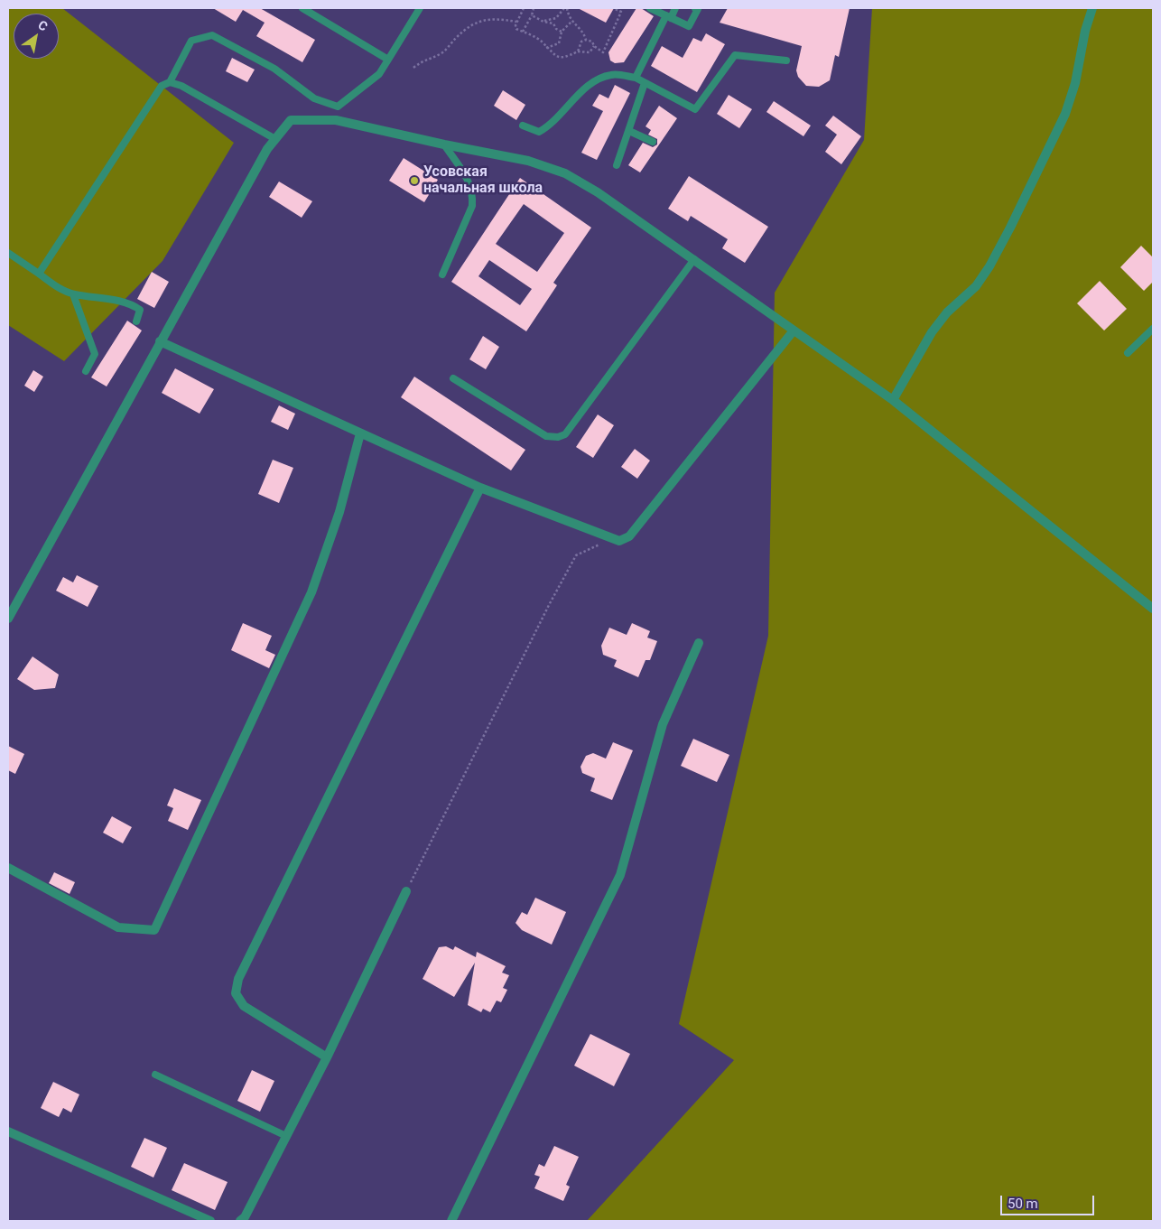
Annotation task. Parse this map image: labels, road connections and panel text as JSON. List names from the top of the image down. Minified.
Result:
{"places":["Усовская начальная школа"],"scale_bar":"50 m","north":"top right"}
